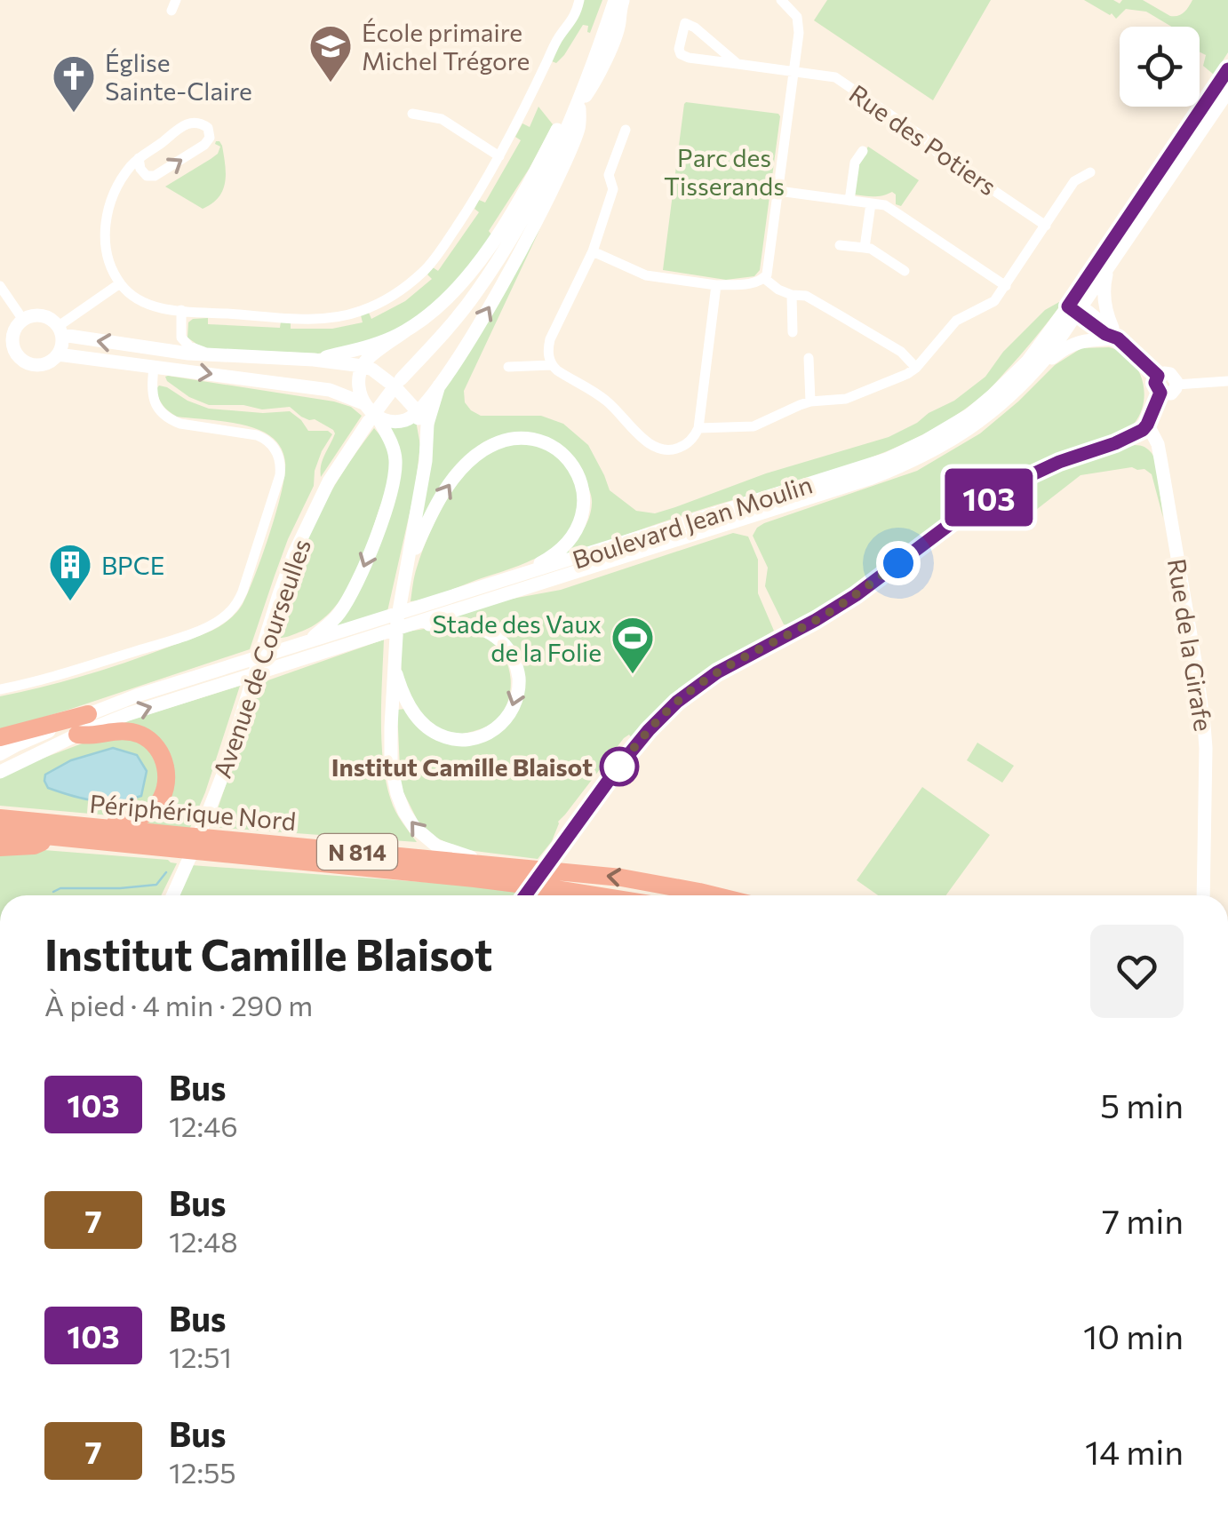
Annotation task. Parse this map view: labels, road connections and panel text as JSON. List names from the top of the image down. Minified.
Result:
{"streets":{"highway":["Périphérique Nord","N 814"],"main road":["Boulevard Jean Moulin","Rue de la Girafe","Avenue de Courseulles"],"street":["Rue des Potiers"]},"parks":["Parc des Tisserands"],"places":{"school or university":["École primaire Michel Trégore"],"church":["Église Sainte-Claire"],"building":["BPCE"],"sports":["Stade des Vaux de la Folie"],"other":["Institut Camille Blaisot"]},"lines":["bus line 103"],"page":{"on_map":"103","heading":["Institut Camille Blaisot","À pied · 4 min · 290 m"],"list":[{"mark":"103","name":"Bus","note":"12:46","value":"5 min"},{"mark":"7","name":"Bus","note":"12:48","value":"7 min"},{"mark":"103","name":"Bus","note":"12:51","value":"10 min"},{"mark":"7","name":"Bus","note":"12:55","value":"14 min"}]}}
